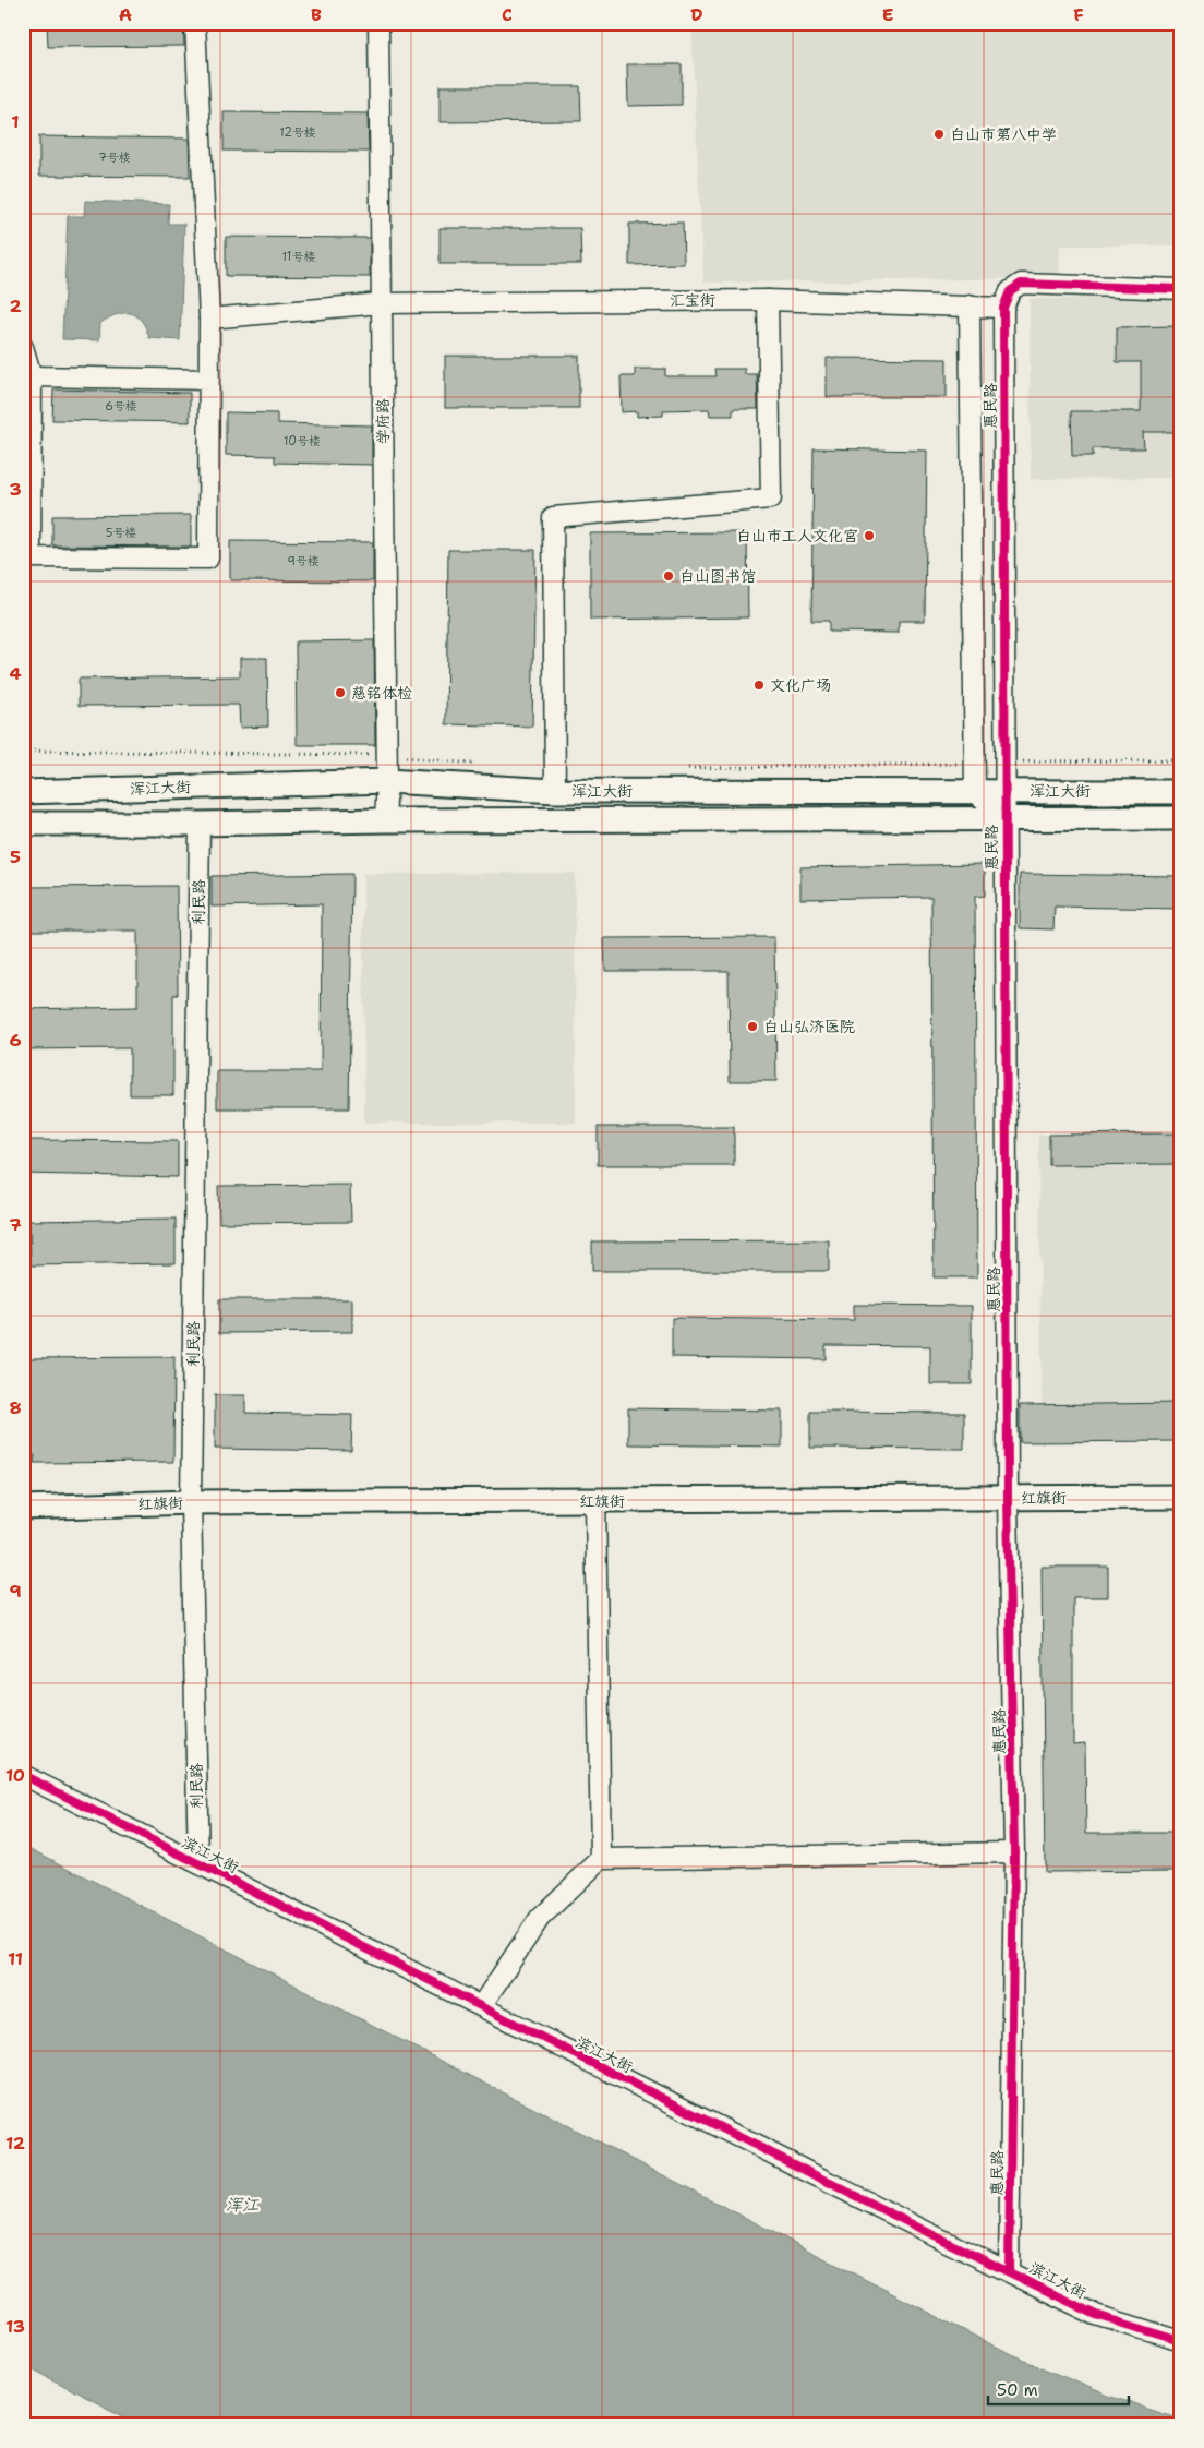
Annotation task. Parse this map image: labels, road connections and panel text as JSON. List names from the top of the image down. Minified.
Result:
{"streets":{"main road":["浑江大街","红旗街"],"street":["汇宝街","惠民路","学府路","利民路","滨江大街"]},"crossings":[["汇宝街","惠民路"],["汇宝街","学府路"],["惠民路","浑江大街"],["惠民路","红旗街"],["惠民路","滨江大街"],["学府路","浑江大街"],["浑江大街","利民路"],["利民路","红旗街"],["利民路","滨江大街"]],"water":["浑江"],"places":["白山市第八中学","白山市工人文化宫","白山图书馆","文化广场","慈铭体检","白山弘济医院"],"house_numbers":["12号楼","7号楼","11号楼","6号楼","10号楼","5号楼","9号楼"],"scale_bar":"50 m","grid":{"columns":["A","B","C","D","E","F"],"rows":["1","2","3","4","5","6","7","8","9","10","11","12","13"]}}
